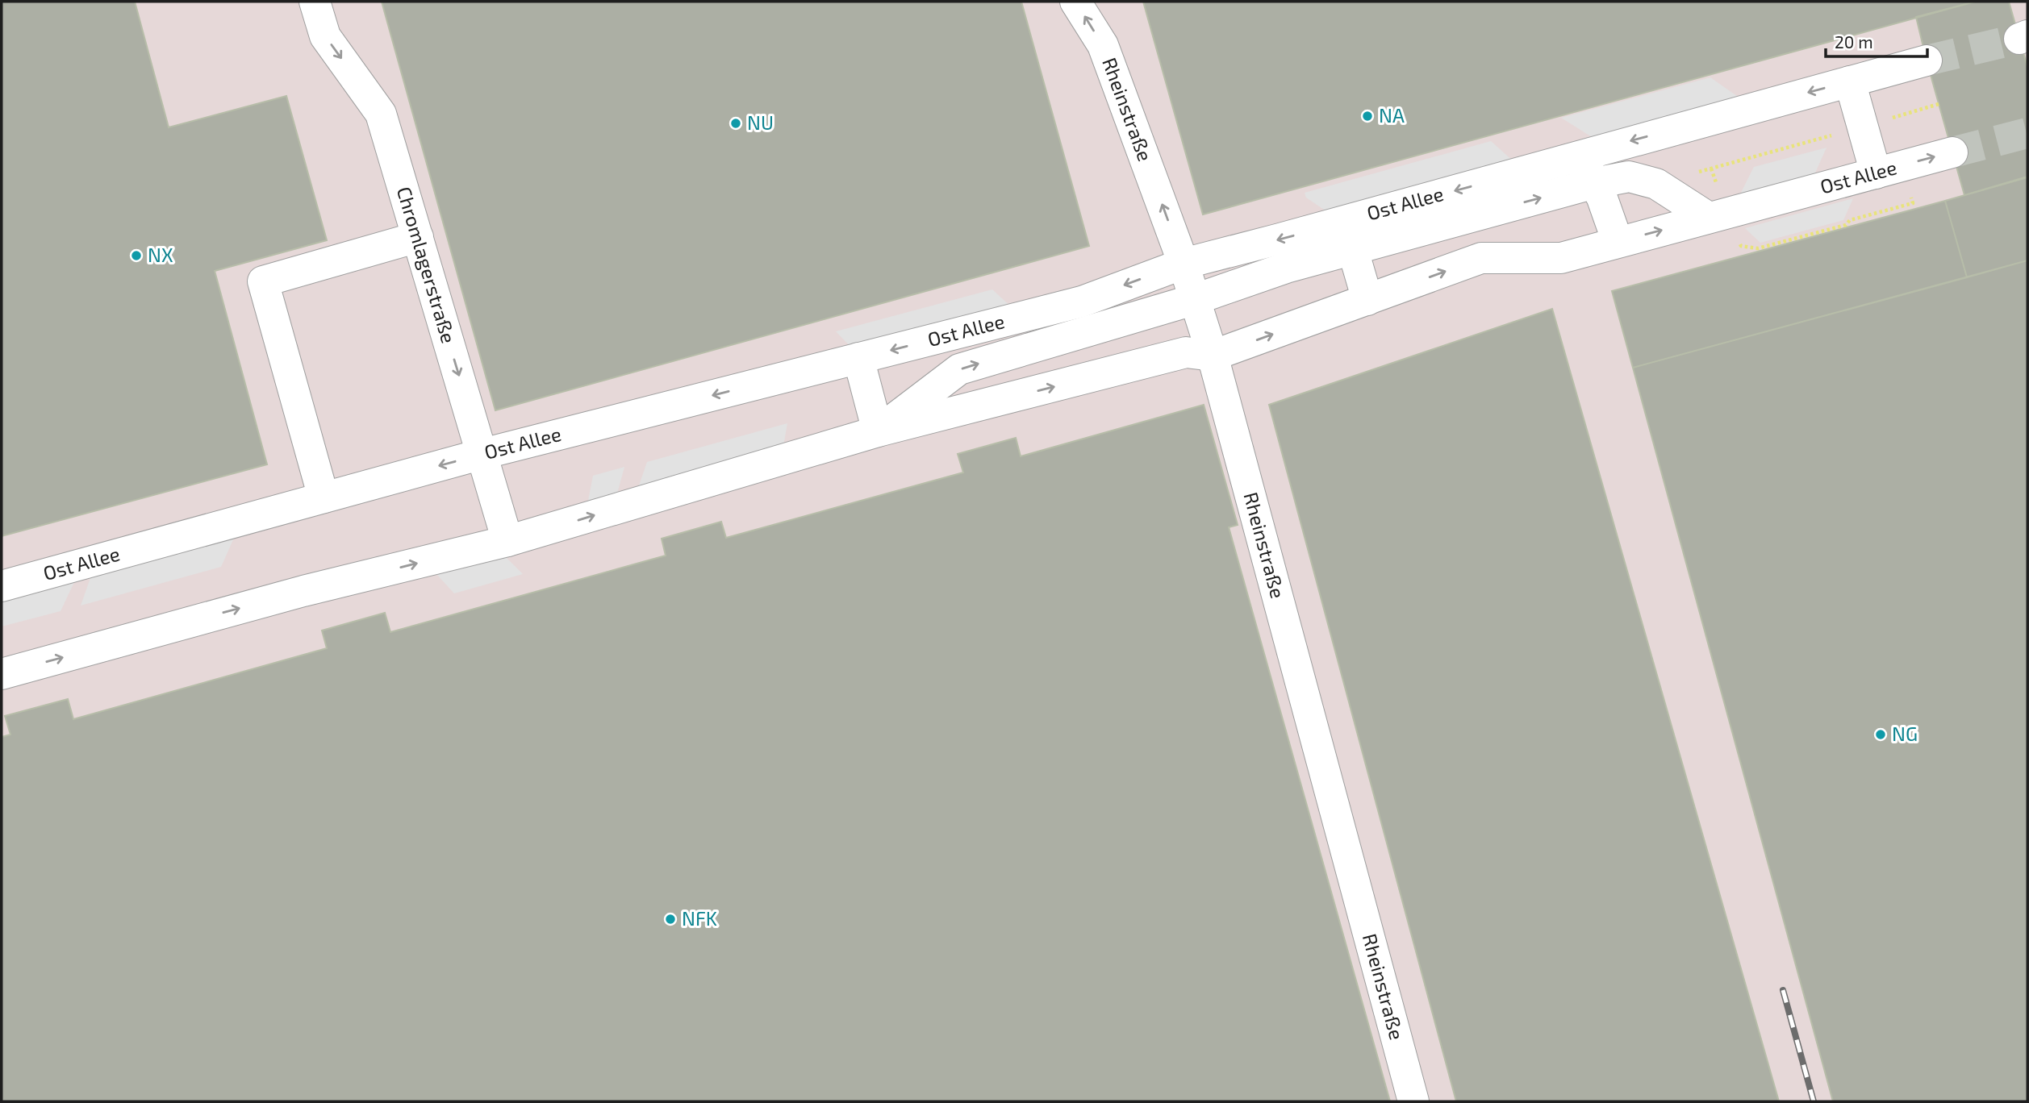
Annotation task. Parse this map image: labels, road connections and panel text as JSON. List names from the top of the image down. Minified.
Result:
{"streets":{"lane":["Rheinstraße","Ost Allee","Chromlagerstraße"]},"crossings":[["Rheinstraße","Ost Allee"],["Ost Allee","Chromlagerstraße"]],"one_way":["Chromlagerstraße"],"places":["NA","NU","NX","NG","NFK"],"scale_bar":"20 m"}
